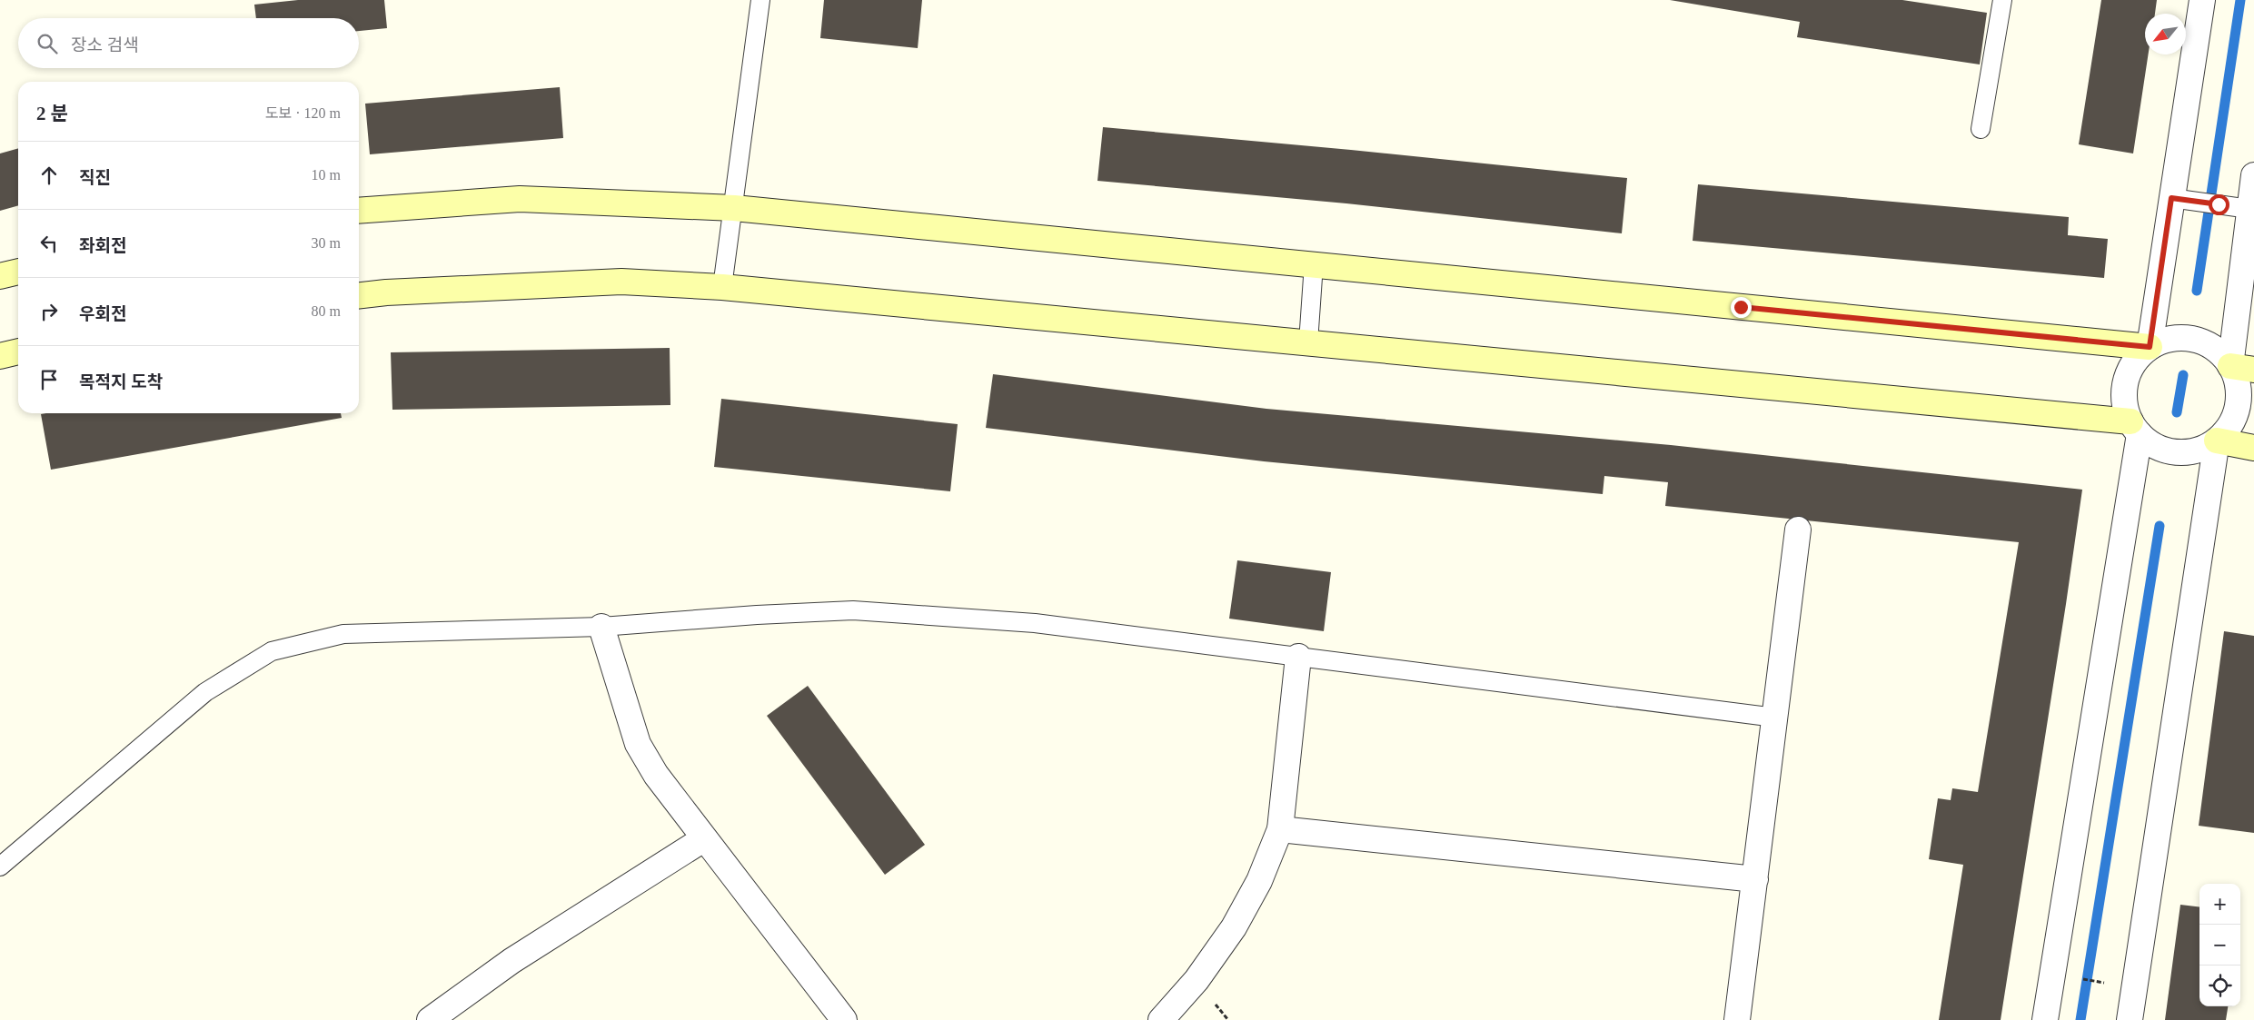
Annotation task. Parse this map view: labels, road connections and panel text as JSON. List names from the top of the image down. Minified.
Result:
{"north":"bottom left","page":{"search":"장소 검색","heading":["2 분","도보 · 120 m"],"list":[["직진","10 m"],["좌회전","30 m"],["우회전","80 m"],"목적지 도착"],"map_buttons":["+","−"]}}
